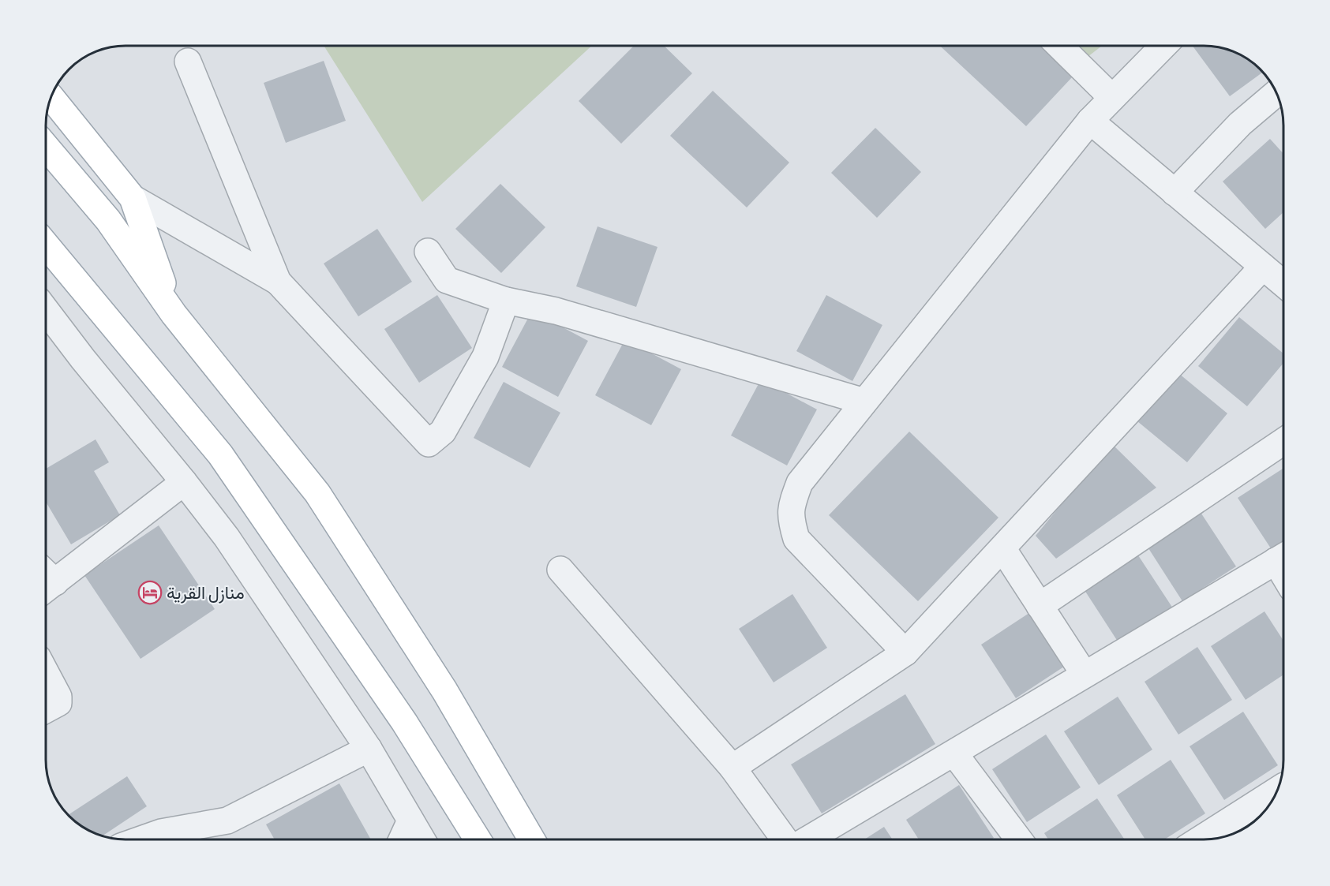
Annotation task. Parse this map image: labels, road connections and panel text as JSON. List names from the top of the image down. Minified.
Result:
{"places":{"hotel":["منازل القرية"]}}
